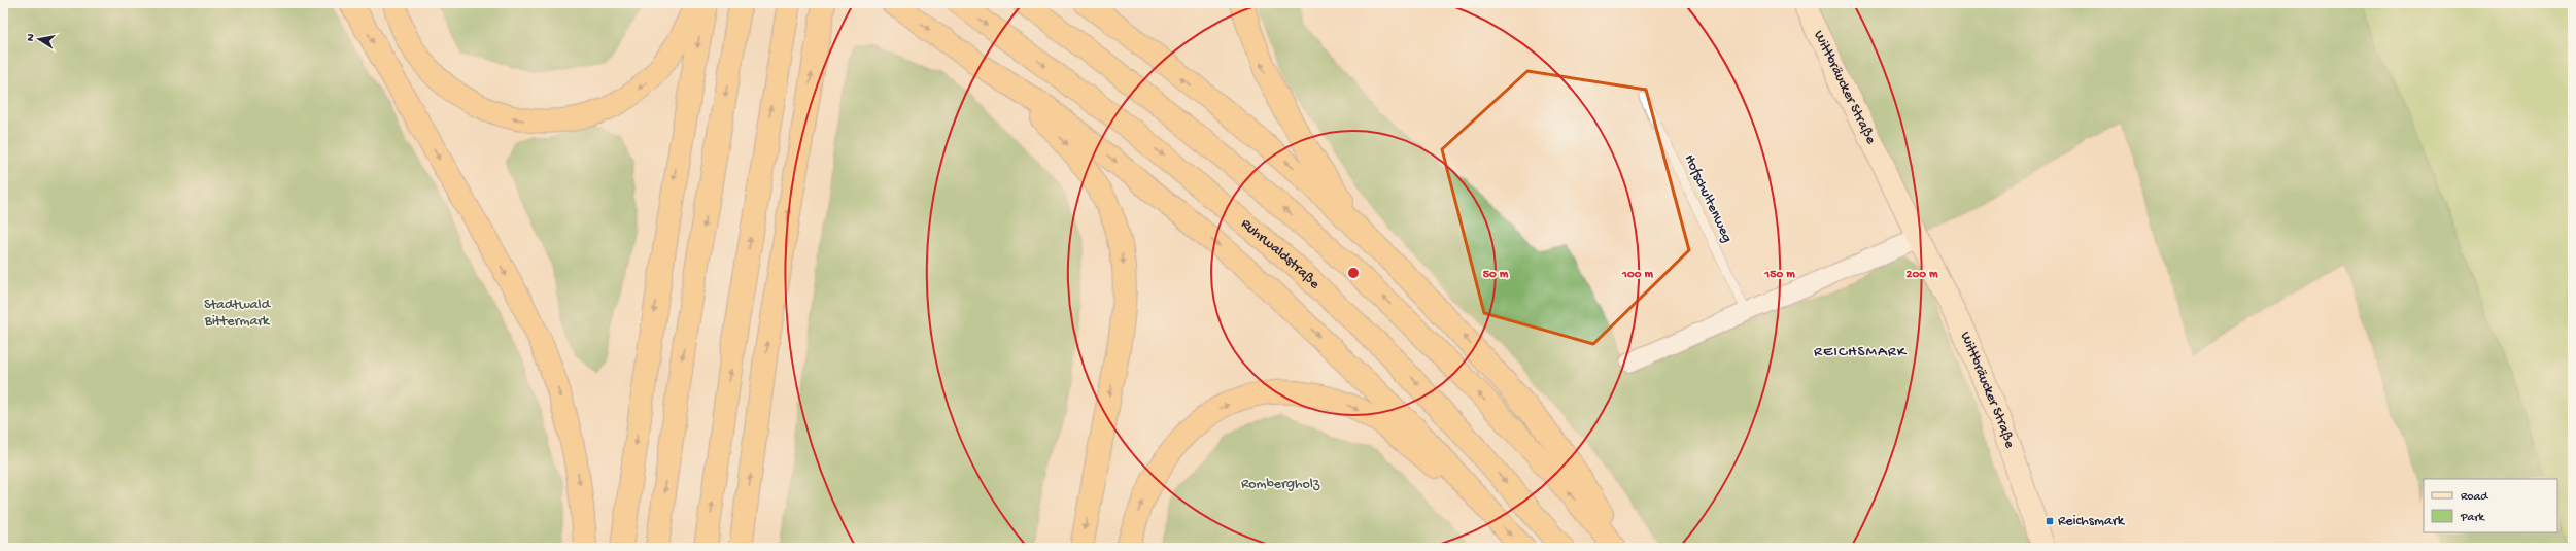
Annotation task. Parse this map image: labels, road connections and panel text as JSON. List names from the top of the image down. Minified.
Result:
{"streets":{"highway":["Ruhrwaldstraße"],"main road":["Wittbräucker Straße"],"lane":["Hofschultenweg"]},"districts":["REICHSMARK"],"parks":["Stadtwald Bittermark","Rombergholz"],"places":{"transit":["Reichsmark"]},"legend":["Road","Park"],"north":"left","rings":["50 m","100 m","150 m","200 m"]}
